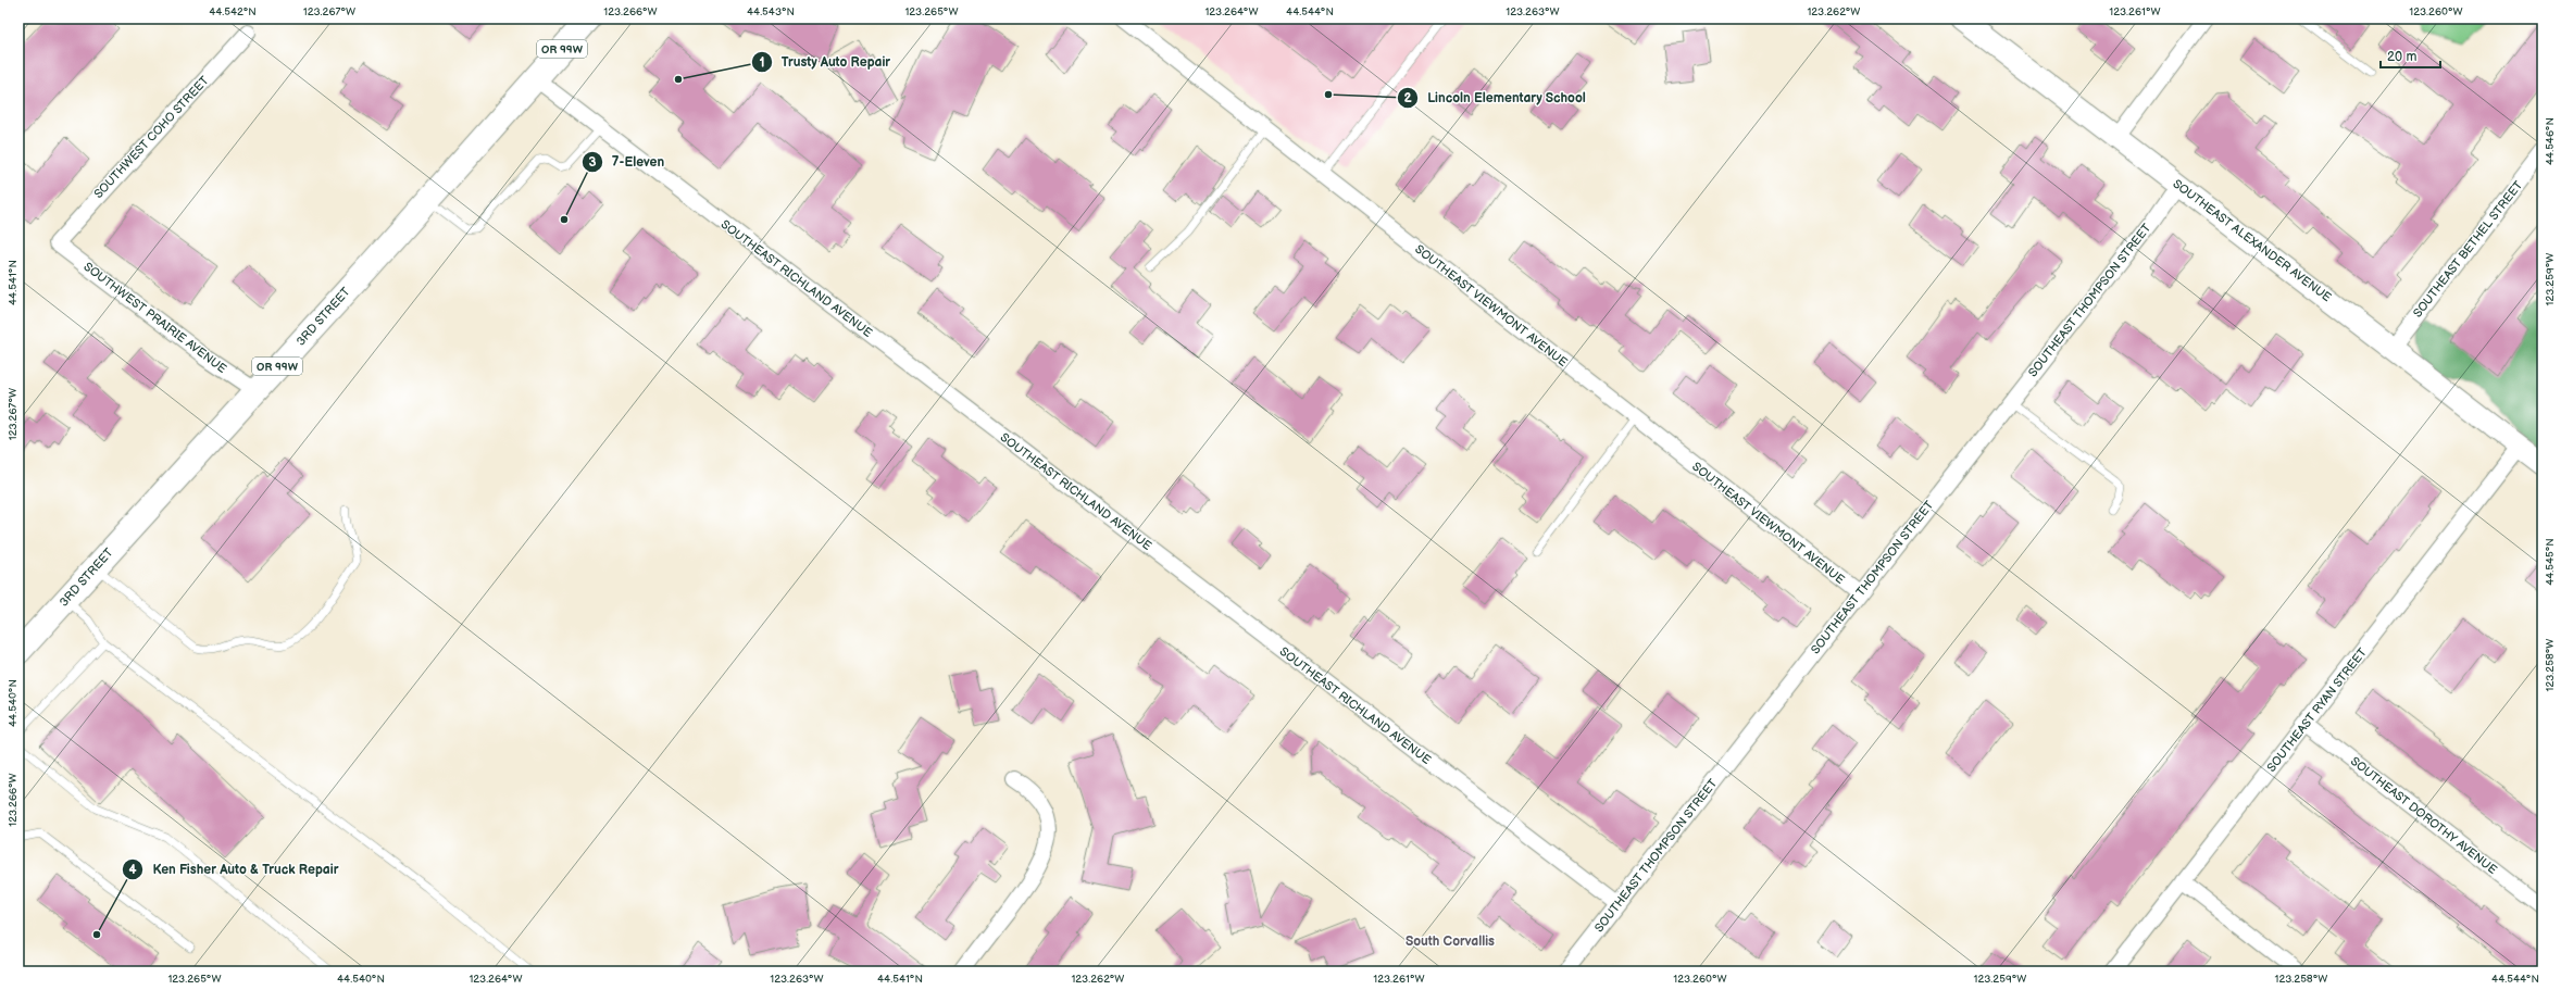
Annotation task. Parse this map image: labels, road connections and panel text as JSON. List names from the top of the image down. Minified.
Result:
{"streets":{"highway":["OR 99W","3RD STREET"],"street":["SOUTHWEST COHO STREET","SOUTHEAST ALEXANDER AVENUE","SOUTHEAST BETHEL STREET","SOUTHEAST RICHLAND AVENUE","SOUTHEAST THOMPSON STREET","SOUTHEAST VIEWMONT AVENUE","SOUTHWEST PRAIRIE AVENUE","SOUTHEAST RYAN STREET","SOUTHEAST DOROTHY AVENUE"]},"crossings":[["SOUTHWEST COHO STREET","SOUTHWEST PRAIRIE AVENUE"],["SOUTHEAST ALEXANDER AVENUE","SOUTHEAST BETHEL STREET"],["SOUTHEAST ALEXANDER AVENUE","SOUTHEAST THOMPSON STREET"],["SOUTHEAST ALEXANDER AVENUE","SOUTHEAST RYAN STREET"],["SOUTHEAST RICHLAND AVENUE","SOUTHEAST THOMPSON STREET"],["SOUTHEAST RICHLAND AVENUE","3RD STREET"],["SOUTHEAST THOMPSON STREET","SOUTHEAST VIEWMONT AVENUE"],["3RD STREET","SOUTHWEST PRAIRIE AVENUE"],["SOUTHEAST RYAN STREET","SOUTHEAST DOROTHY AVENUE"]],"districts":["South Corvallis"],"places":["Trusty Auto Repair","Lincoln Elementary School","7-Eleven","Ken Fisher Auto & Truck Repair"],"scale_bar":"20 m","coordinates":["44.542°N","123.267°W","123.266°W","44.543°N","123.265°W","123.264°W","44.544°N","123.263°W","123.262°W","123.261°W","123.260°W","44.546°N","123.259°W","44.541°N","44.545°N","123.258°W","44.540°N"]}
